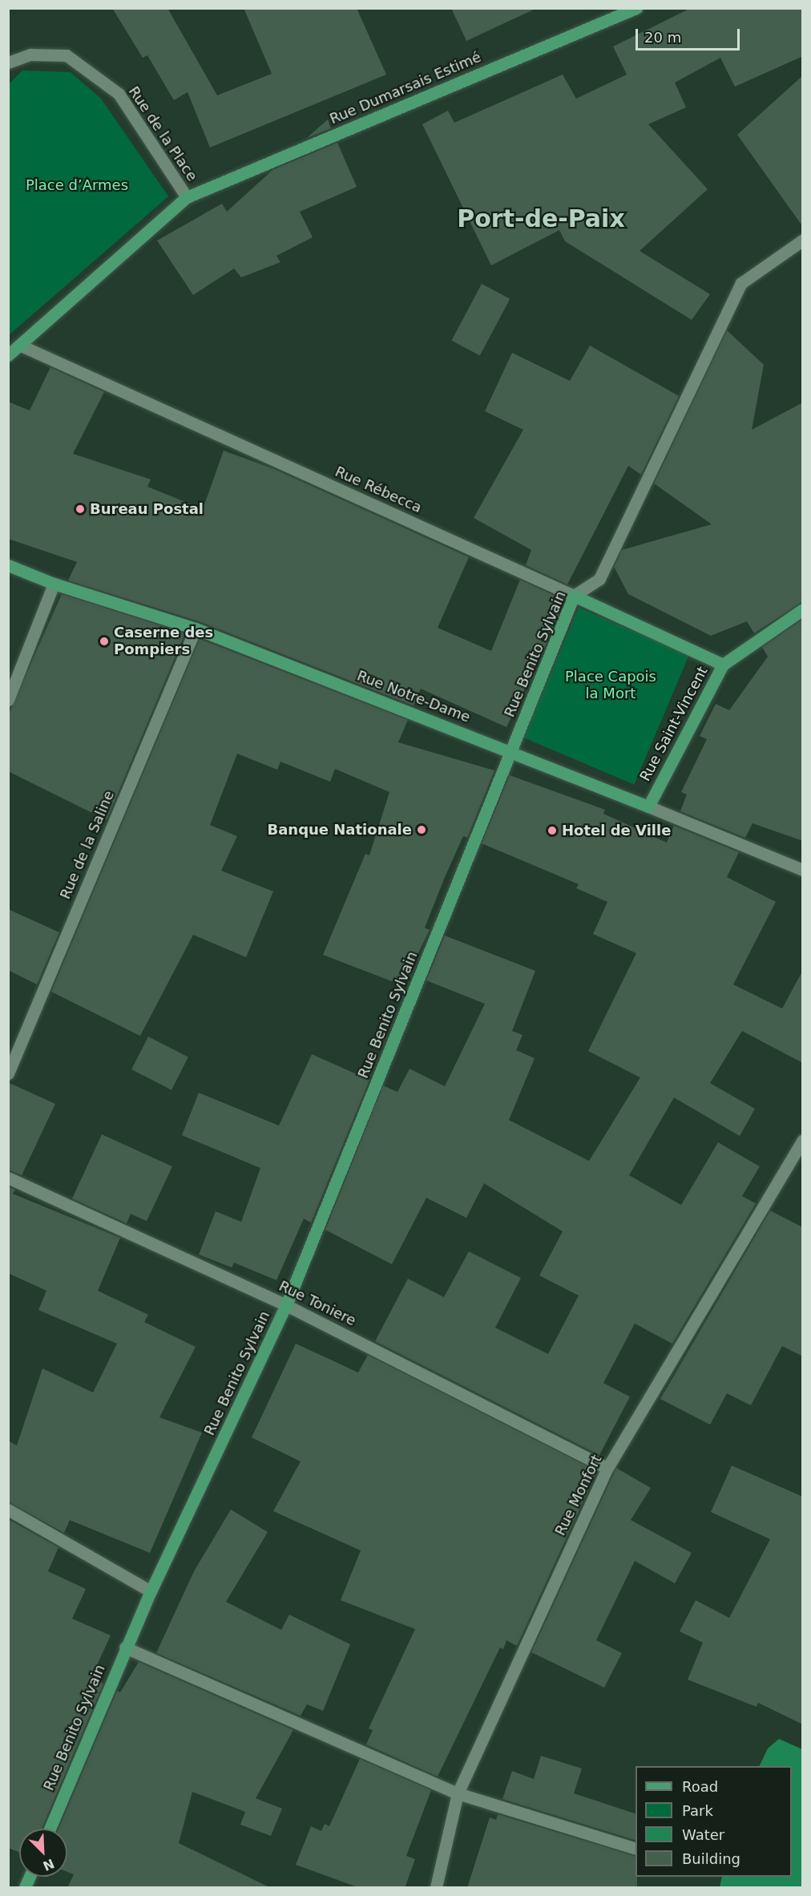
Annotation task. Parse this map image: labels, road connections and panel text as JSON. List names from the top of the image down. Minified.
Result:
{"streets":{"main road":["Rue Dumarsais Estimé","Rue Rébecca","Rue Benito Sylvain","Rue Notre-Dame","Rue Saint-Vincent"],"street":["Rue de la Place","Rue de la Saline","Rue Toniere","Rue Monfort"]},"crossings":[["Rue Dumarsais Estimé","Rue de la Place"],["Rue Dumarsais Estimé","Rue Rébecca"],["Rue Rébecca","Rue Benito Sylvain"],["Rue Rébecca","Rue Saint-Vincent"],["Rue Benito Sylvain","Rue Notre-Dame"],["Rue Benito Sylvain","Rue Toniere"],["Rue Notre-Dame","Rue Saint-Vincent"],["Rue Notre-Dame","Rue de la Saline"],["Rue Toniere","Rue Monfort"]],"districts":["Port-de-Paix"],"parks":["Place d’Armes","Place Capois la Mort"],"places":["Bureau Postal","Caserne des Pompiers","Banque Nationale","Hotel de Ville"],"legend":["Road","Park","Water","Building"],"scale_bar":"20 m","north":"bottom right"}
